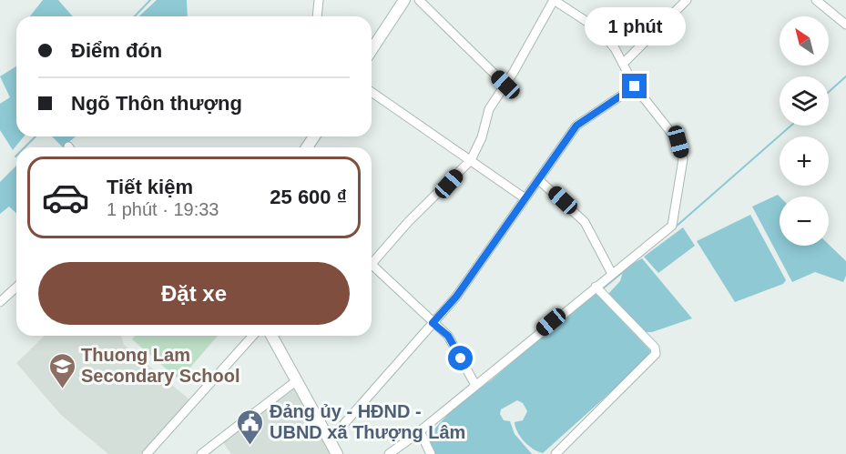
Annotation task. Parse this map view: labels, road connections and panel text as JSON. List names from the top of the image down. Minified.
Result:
{"places":{"school or university":["Thuong Lam Secondary School"],"public building":["Đảng ủy - HĐND - UBND xã Thượng Lâm"]},"north":"top left","page":{"bubble":"1 phút","map_buttons":["+","−"],"banner":["Điểm đón","Ngõ Thôn thượng"],"list":[{"name":"Tiết kiệm","note":"1 phút · 19:33","value":"25 600 ₫"}],"buttons":"Đặt xe"}}
